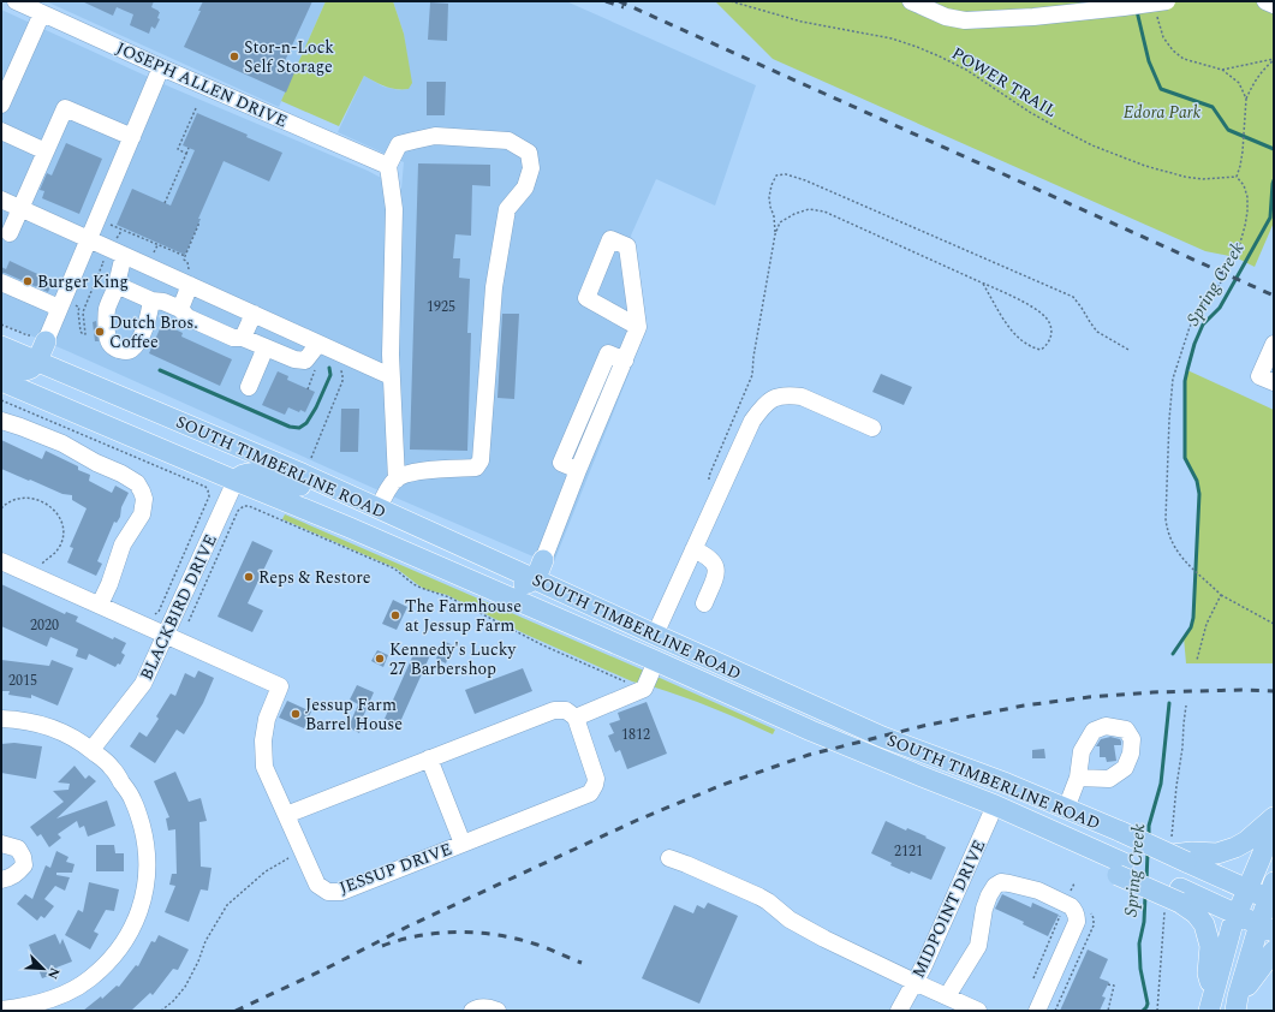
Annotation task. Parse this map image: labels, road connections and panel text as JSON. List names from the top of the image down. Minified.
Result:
{"streets":{"main road":["SOUTH TIMBERLINE ROAD"],"street":["JOSEPH ALLEN DRIVE","BLACKBIRD DRIVE","JESSUP DRIVE","MIDPOINT DRIVE"],"path":["POWER TRAIL"]},"crossings":[["SOUTH TIMBERLINE ROAD","BLACKBIRD DRIVE"],["SOUTH TIMBERLINE ROAD","MIDPOINT DRIVE"],["BLACKBIRD DRIVE","JESSUP DRIVE"]],"water":["Spring Creek"],"parks":["Edora Park"],"places":["Stor-n-Lock Self Storage","Burger King","Dutch Bros. Coffee","Reps & Restore","The Farmhouse at Jessup Farm","Kennedy's Lucky 27 Barbershop","Jessup Farm Barrel House"],"house_numbers":["1925","2020","2015","1812","2121"],"north":"bottom right"}
